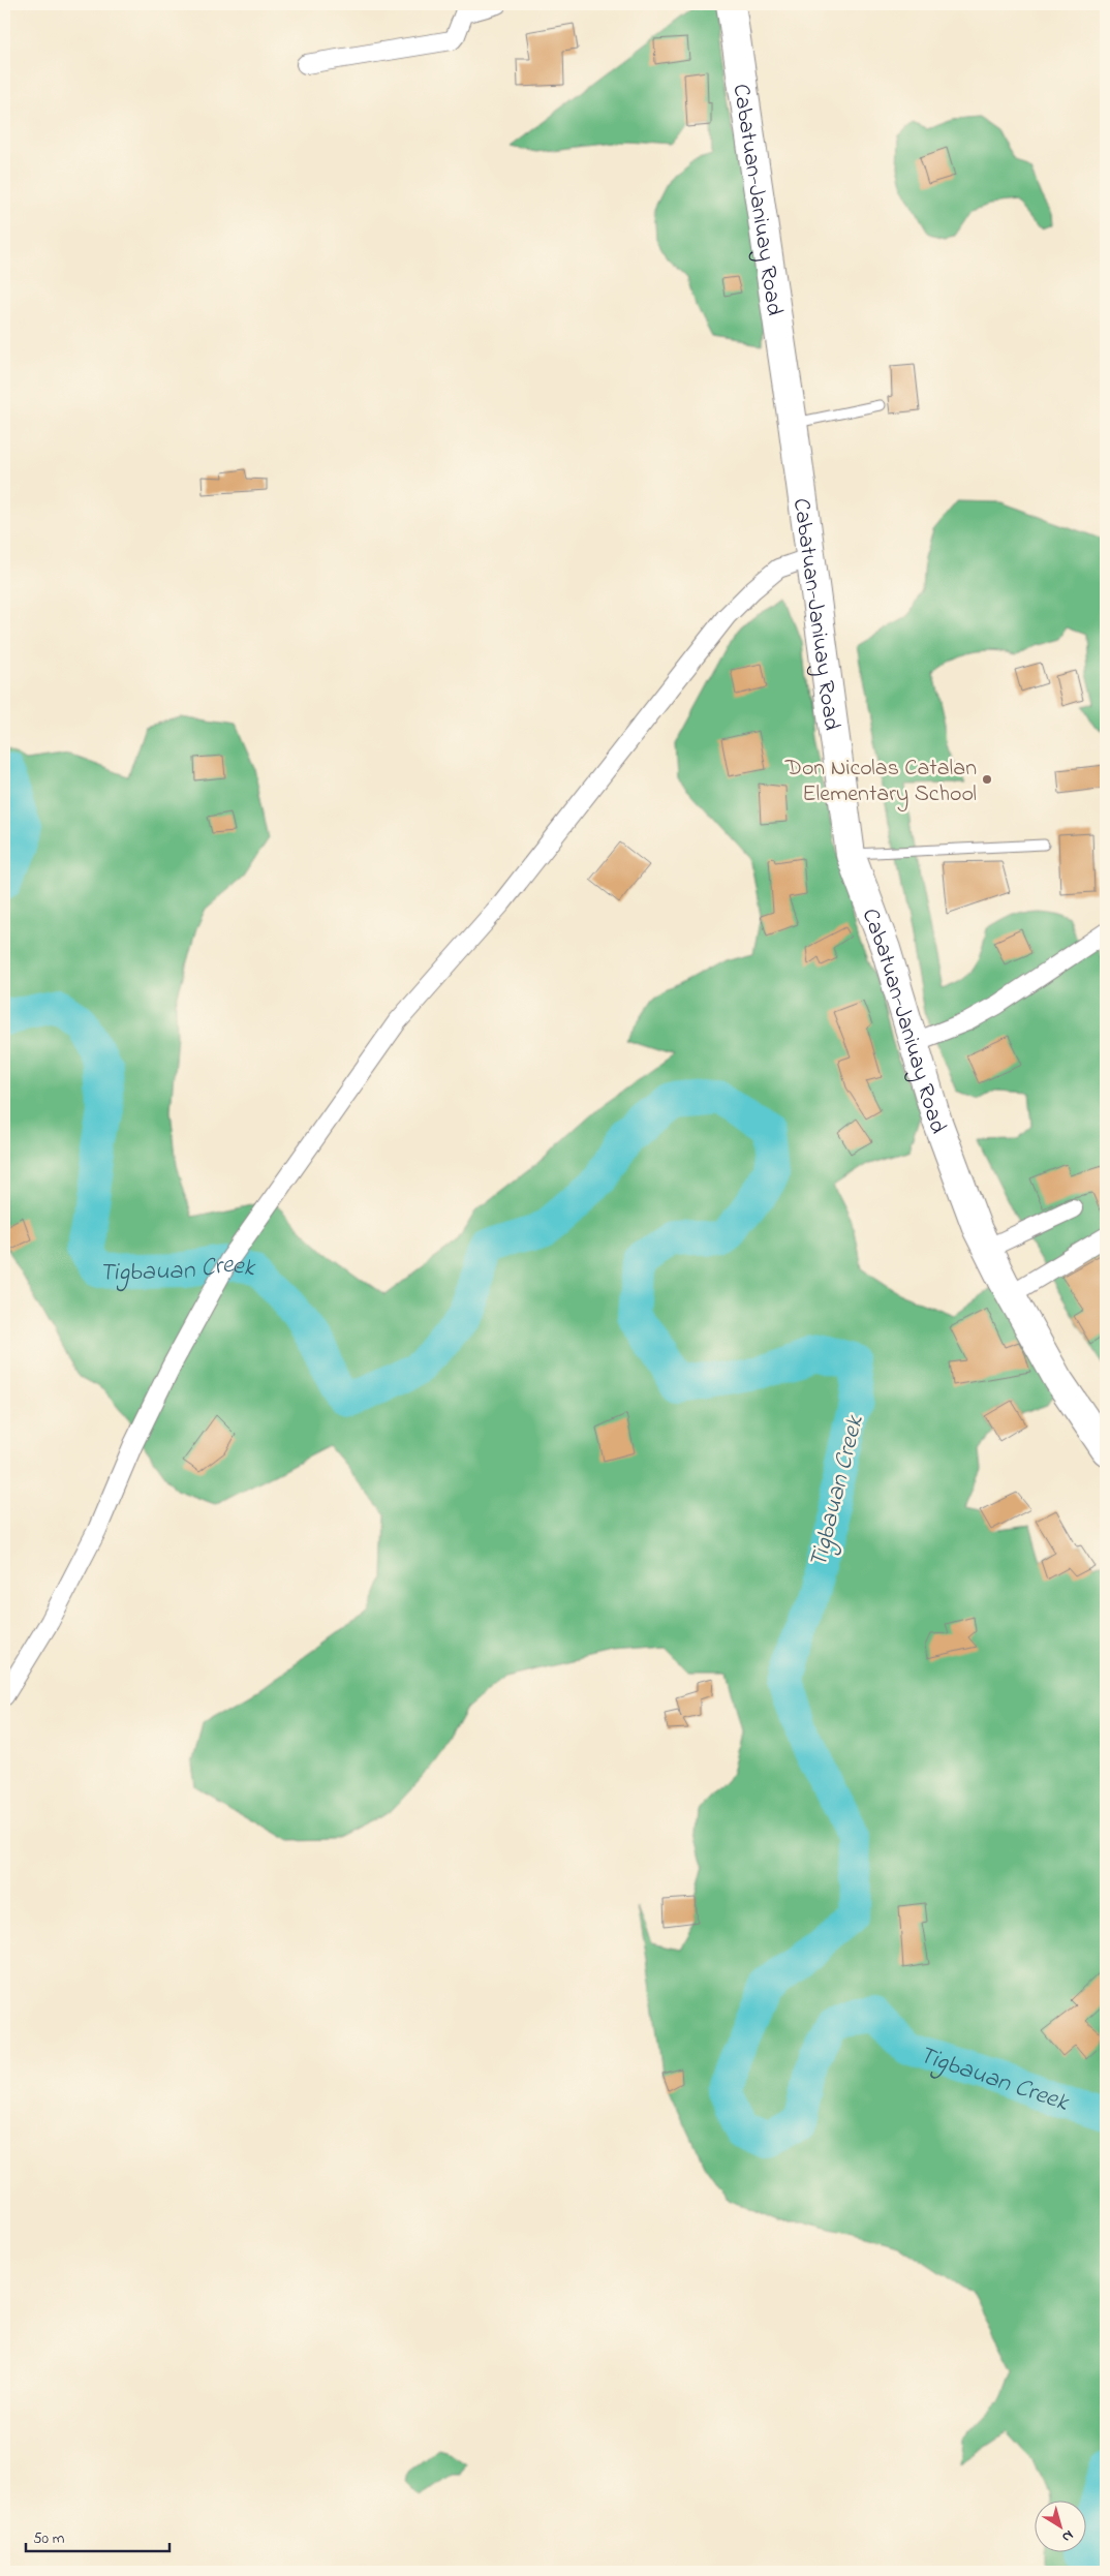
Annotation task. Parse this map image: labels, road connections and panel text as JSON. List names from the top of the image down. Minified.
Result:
{"streets":{"main road":["Cabatuan-Janiuay Road"]},"water":["Tigbauan Creek"],"places":["Don Nicolas Catalan Elementary School"],"scale_bar":"50 m","north":"bottom right"}
